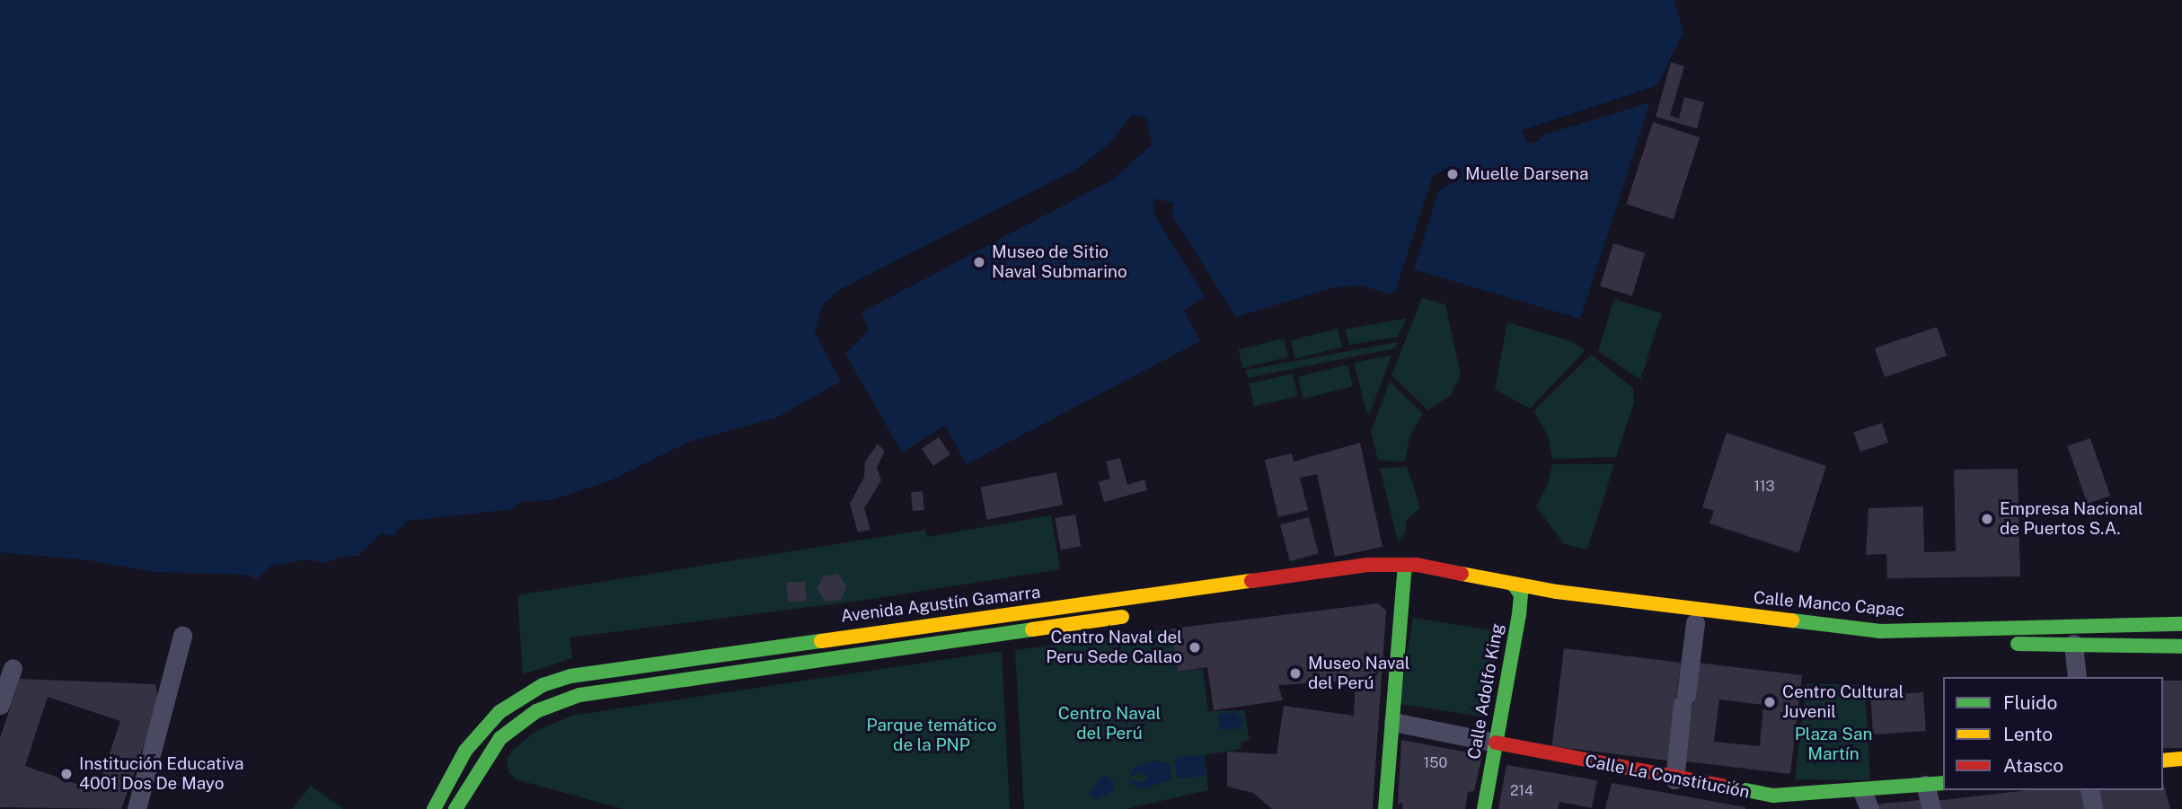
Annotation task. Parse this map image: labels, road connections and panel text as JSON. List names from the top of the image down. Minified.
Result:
{"streets":{"main road":["Avenida Agustín Gamarra","Calle Manco Capac","Calle Adolfo King","Calle La Constitución"]},"crossings":[["Avenida Agustín Gamarra","Calle Manco Capac"],["Avenida Agustín Gamarra","Calle Adolfo King"],["Calle Manco Capac","Calle Adolfo King"],["Calle Adolfo King","Calle La Constitución"]],"parks":["Centro Naval del Perú","Parque temático de la PNP","Plaza San Martín"],"places":["Muelle Darsena","Museo de Sitio Naval Submarino","Empresa Nacional de Puertos S.A.","Centro Naval del Peru Sede Callao","Museo Naval del Perú","Centro Cultural Juvenil","Institución Educativa 4001 Dos De Mayo"],"house_numbers":["113","150","214"],"legend":["Fluido","Lento","Atasco"]}
